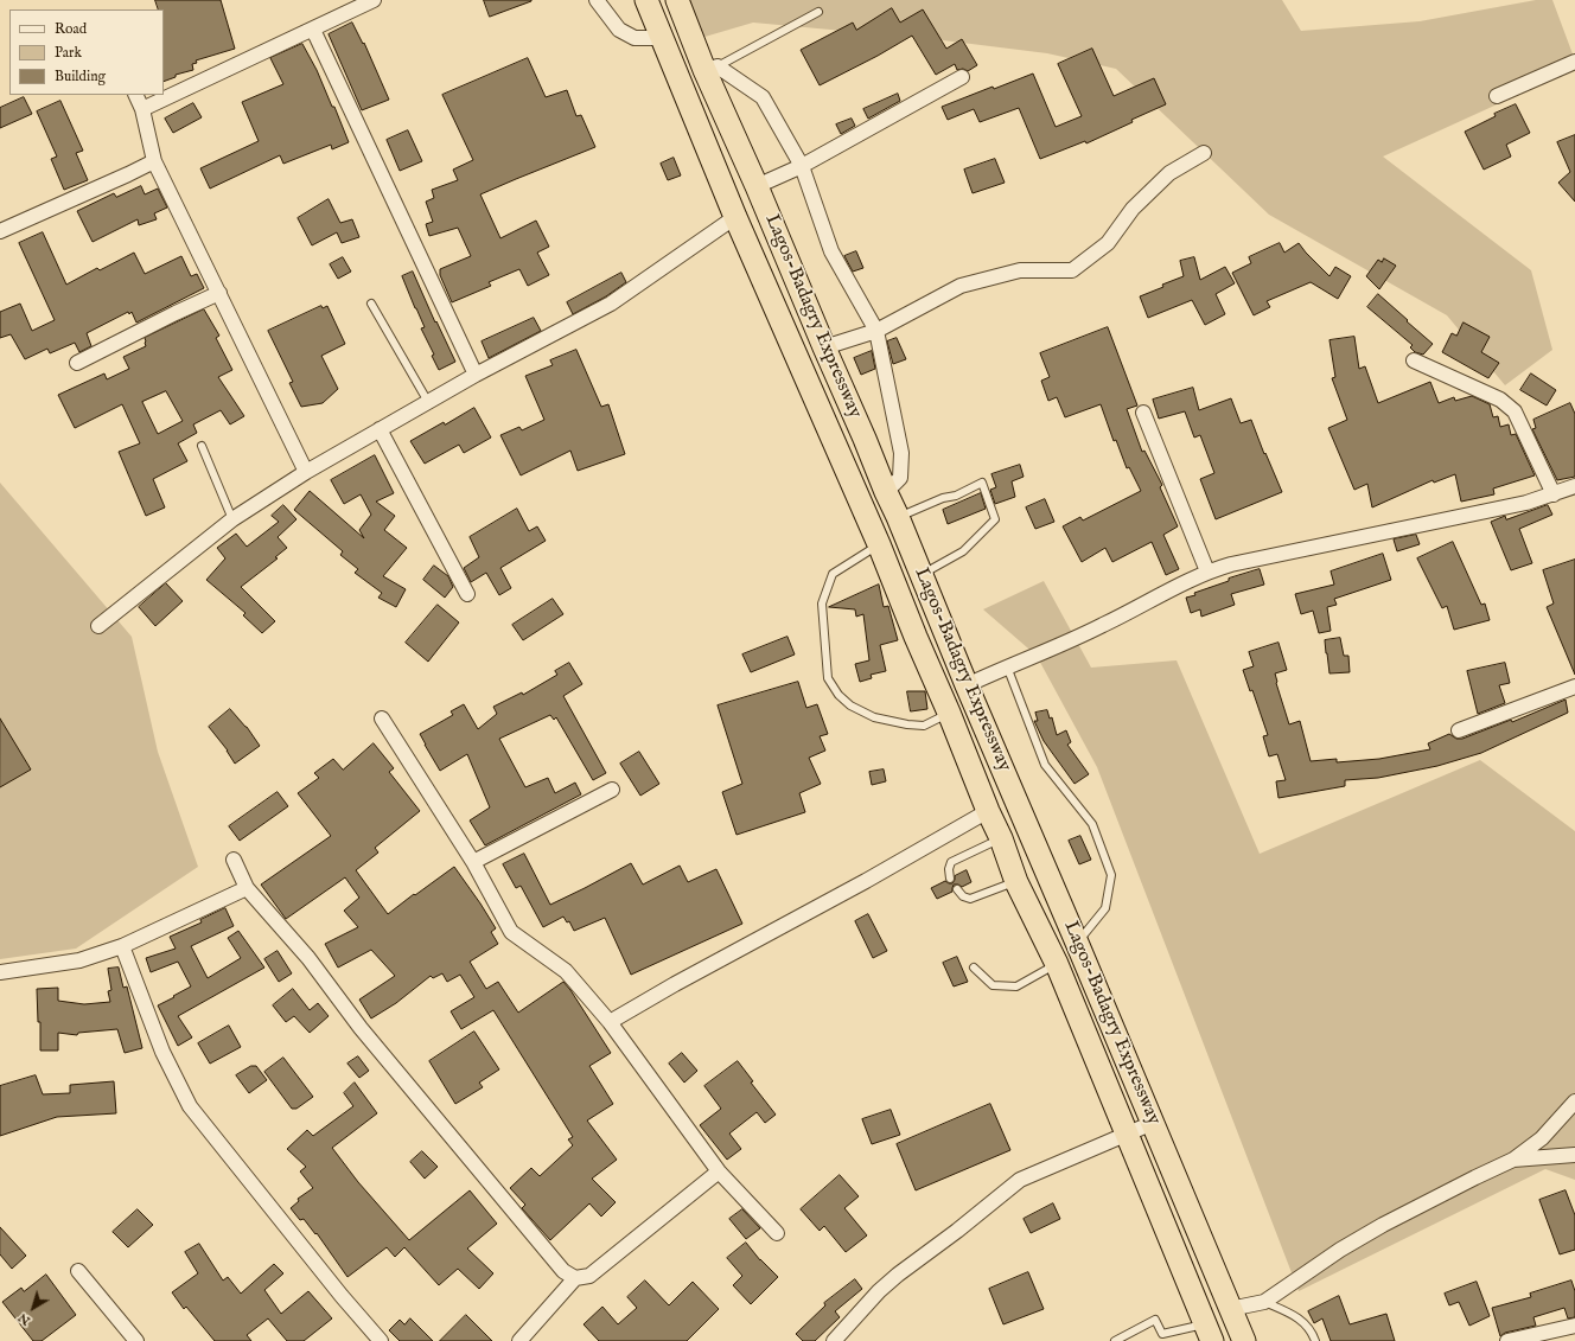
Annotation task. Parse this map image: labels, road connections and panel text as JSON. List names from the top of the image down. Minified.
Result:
{"streets":{"highway":["Lagos-Badagry Expressway"]},"legend":["Road","Park","Building"],"north":"bottom left"}
